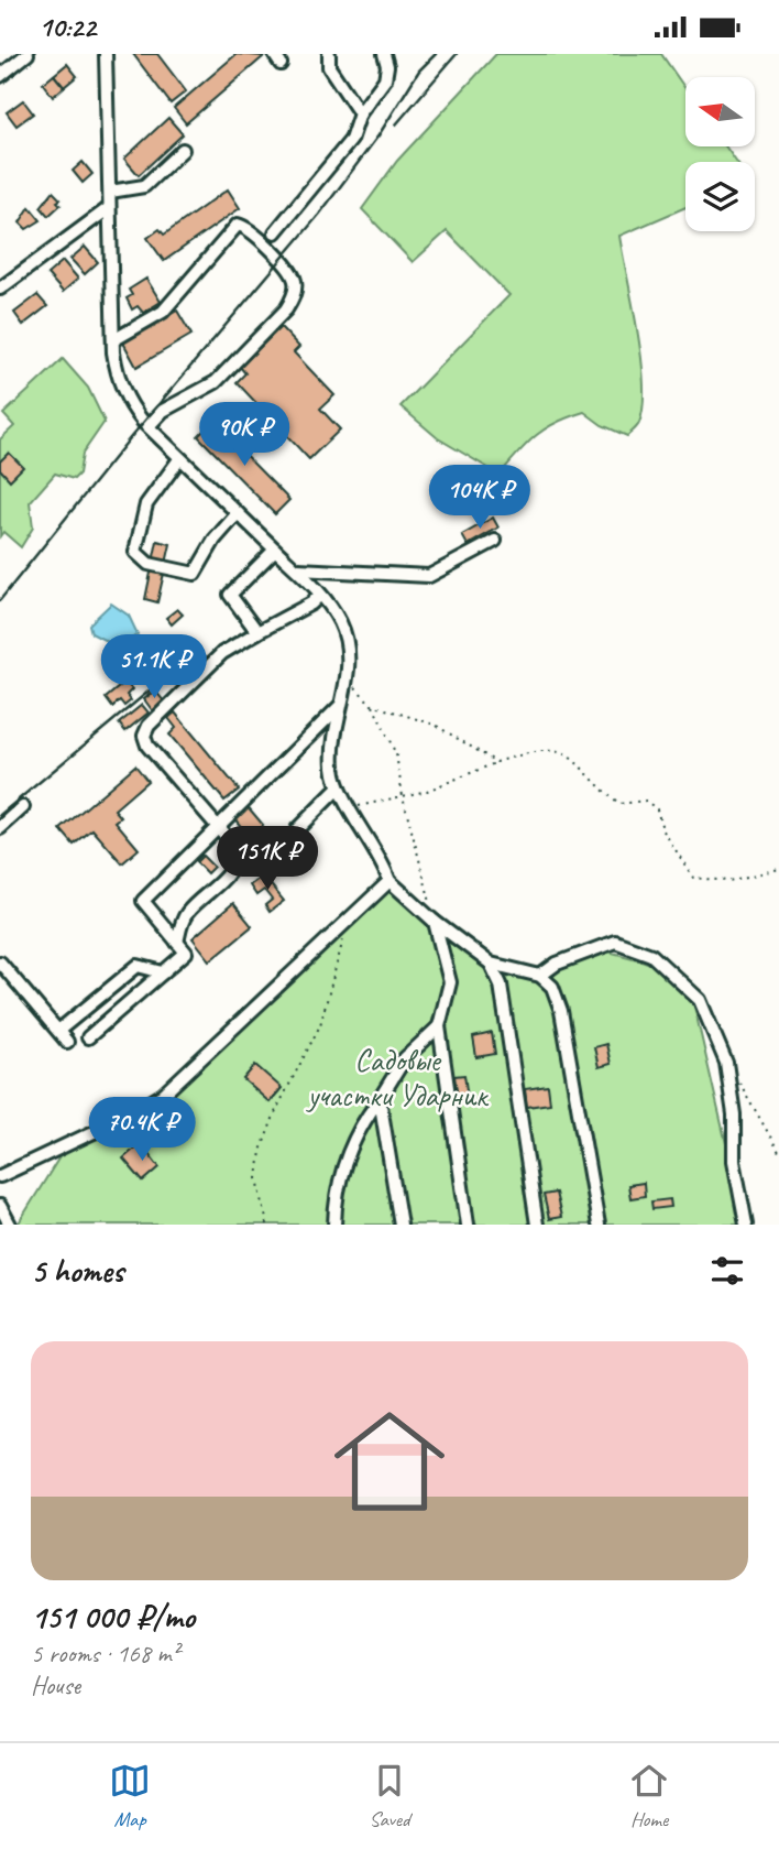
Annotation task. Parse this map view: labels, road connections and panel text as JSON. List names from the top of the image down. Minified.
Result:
{"parks":["Садовые участки Ударник"],"north":"left","page":{"status":"10:22","price":["90K ₽","104K ₽","51.1K ₽","151K ₽","70.4K ₽"],"heading":"5 homes","list":[{"name":"151 000 ₽/mo","note":"5 rooms · 168 m² · House"}],"tabs":["Map","Saved","Home"]}}
